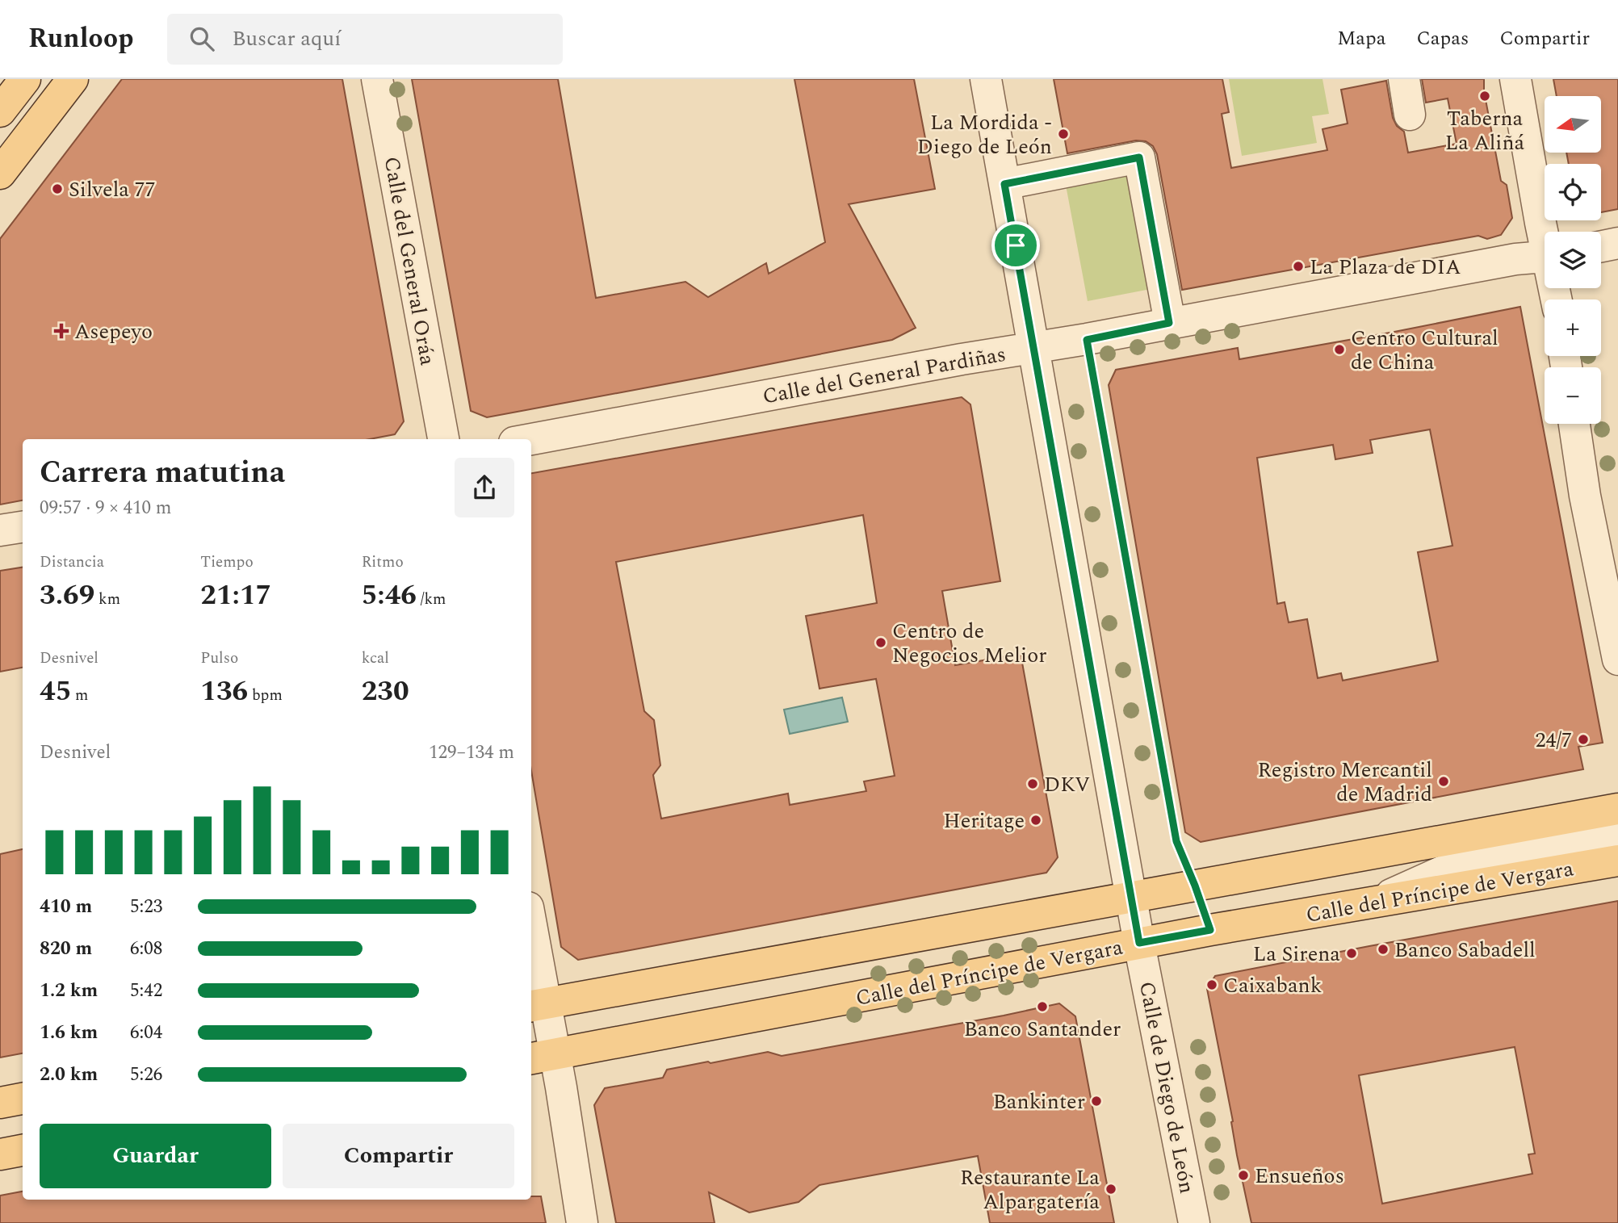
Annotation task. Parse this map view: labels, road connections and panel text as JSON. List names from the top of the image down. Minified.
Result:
{"streets":{"main road":["Calle del Príncipe de Vergara"],"street":["Calle del General Oráa","Calle del General Pardiñas","Calle de Diego de León"]},"crossings":[["Calle del General Pardiñas","Calle de Diego de León"],["Calle del Príncipe de Vergara","Calle de Diego de León"]],"places":{"other":["Taberna La Aliñá","La Mordida - Diego de León","Silvela 77","La Plaza de DIA","Centro Cultural de China","Centro de Negocios Melior","24/7","Registro Mercantil de Madrid","DKV","Heritage","Banco Sabadell","La Sirena","Caixabank","Banco Santander","Bankinter","Ensueños","Restaurante La Alpargatería"],"health":["Asepeyo"]},"north":"left","page":{"header":"Runloop","search":"Buscar aquí","nav":["Mapa","Capas","Compartir"],"map_buttons":["+","−"],"heading":["Carrera matutina","09:57 · 9 × 410 m"],"stats":[["Distancia","3.69 km"],["Tiempo","21:17"],["Ritmo","5:46 /km"],["Desnivel","45 m"],["Pulso","136 bpm"],["kcal","230"]],"chart":["Desnivel","129–134 m"],"list":[{"name":"410 m","note":"5:23"},{"name":"820 m","note":"6:08"},{"name":"1.2 km","note":"5:42"},{"name":"1.6 km","note":"6:04"},{"name":"2.0 km","note":"5:26"}],"buttons":["Guardar","Compartir"]}}
